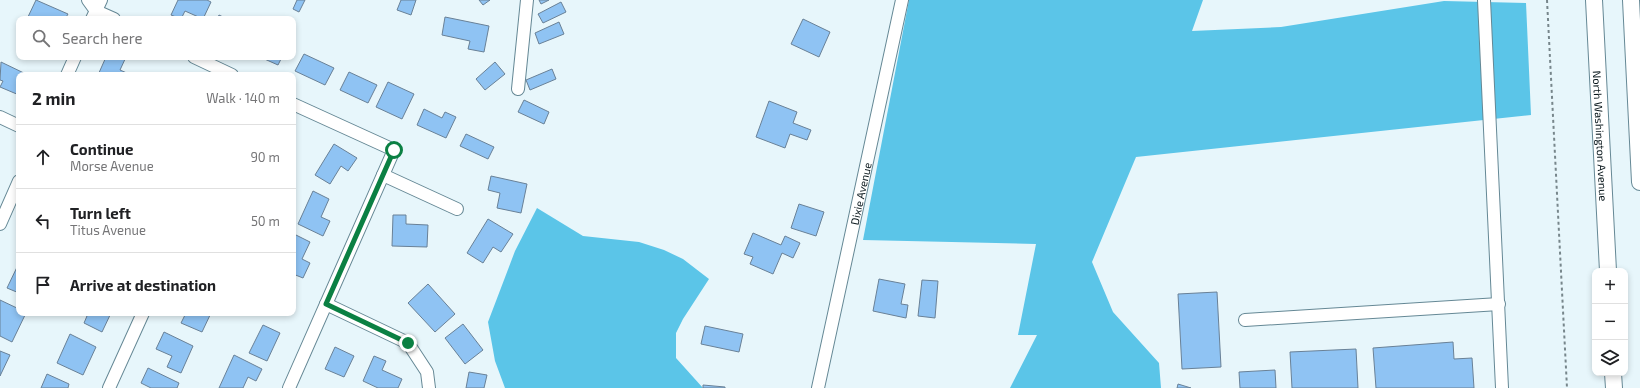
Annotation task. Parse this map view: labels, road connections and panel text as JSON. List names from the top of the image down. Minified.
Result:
{"streets":{"main road":["North Washington Avenue"],"street":["Dixie Avenue"]},"page":{"search":"Search here","heading":["2 min","Walk · 140 m"],"list":[["Continue","Morse Avenue","90 m"],["Turn left","Titus Avenue","50 m"],"Arrive at destination"],"map_buttons":["+","−"]}}
